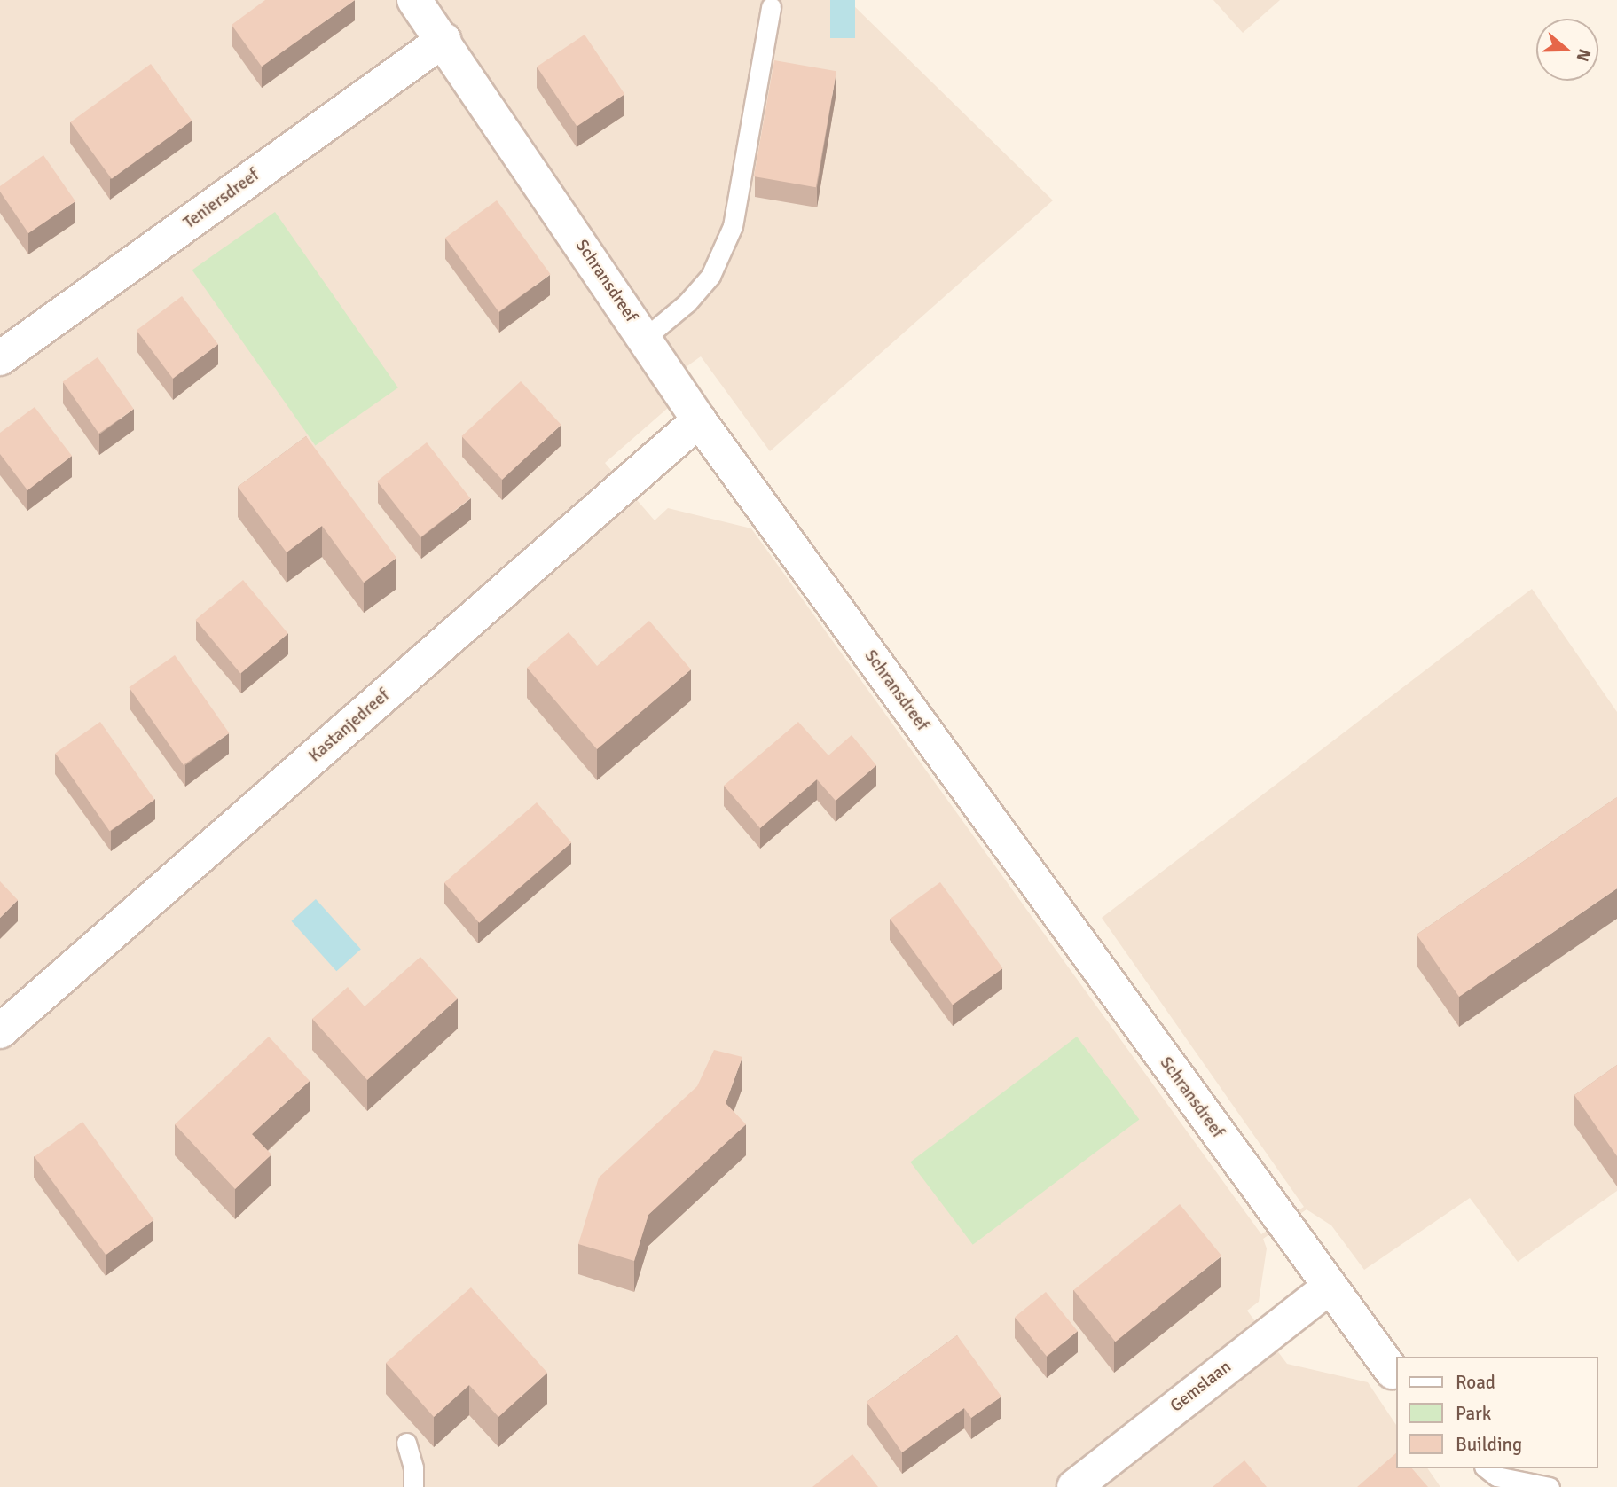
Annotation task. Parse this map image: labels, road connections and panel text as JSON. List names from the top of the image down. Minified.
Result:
{"streets":{"street":["Teniersdreef","Schransdreef","Kastanjedreef","Gemslaan"]},"crossings":[["Teniersdreef","Schransdreef"],["Schransdreef","Kastanjedreef"],["Schransdreef","Gemslaan"]],"legend":["Road","Park","Building"],"north":"right"}
